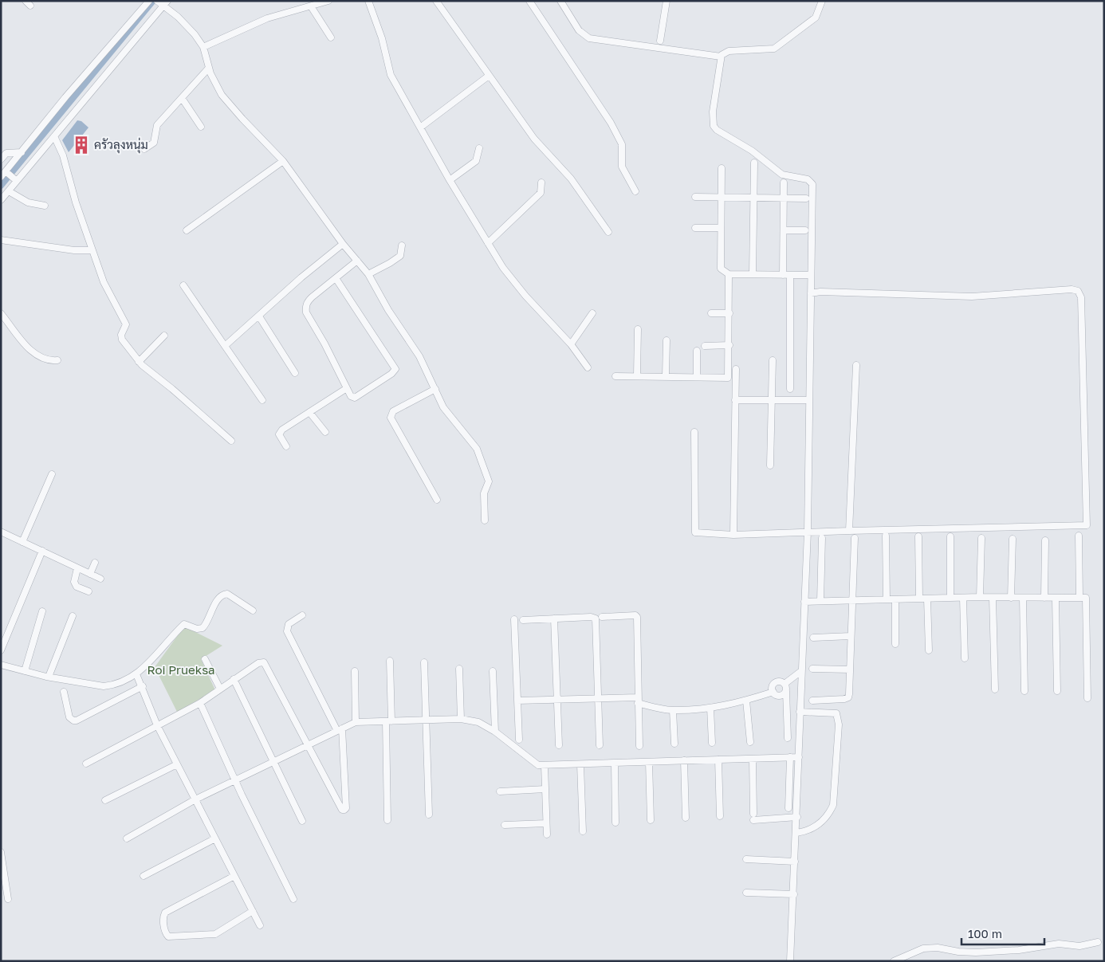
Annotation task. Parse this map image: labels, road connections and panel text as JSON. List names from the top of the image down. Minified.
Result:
{"parks":["Roi Prueksa"],"places":{"building":["ครัวลุงหนุ่ม"]},"scale_bar":"100 m"}
